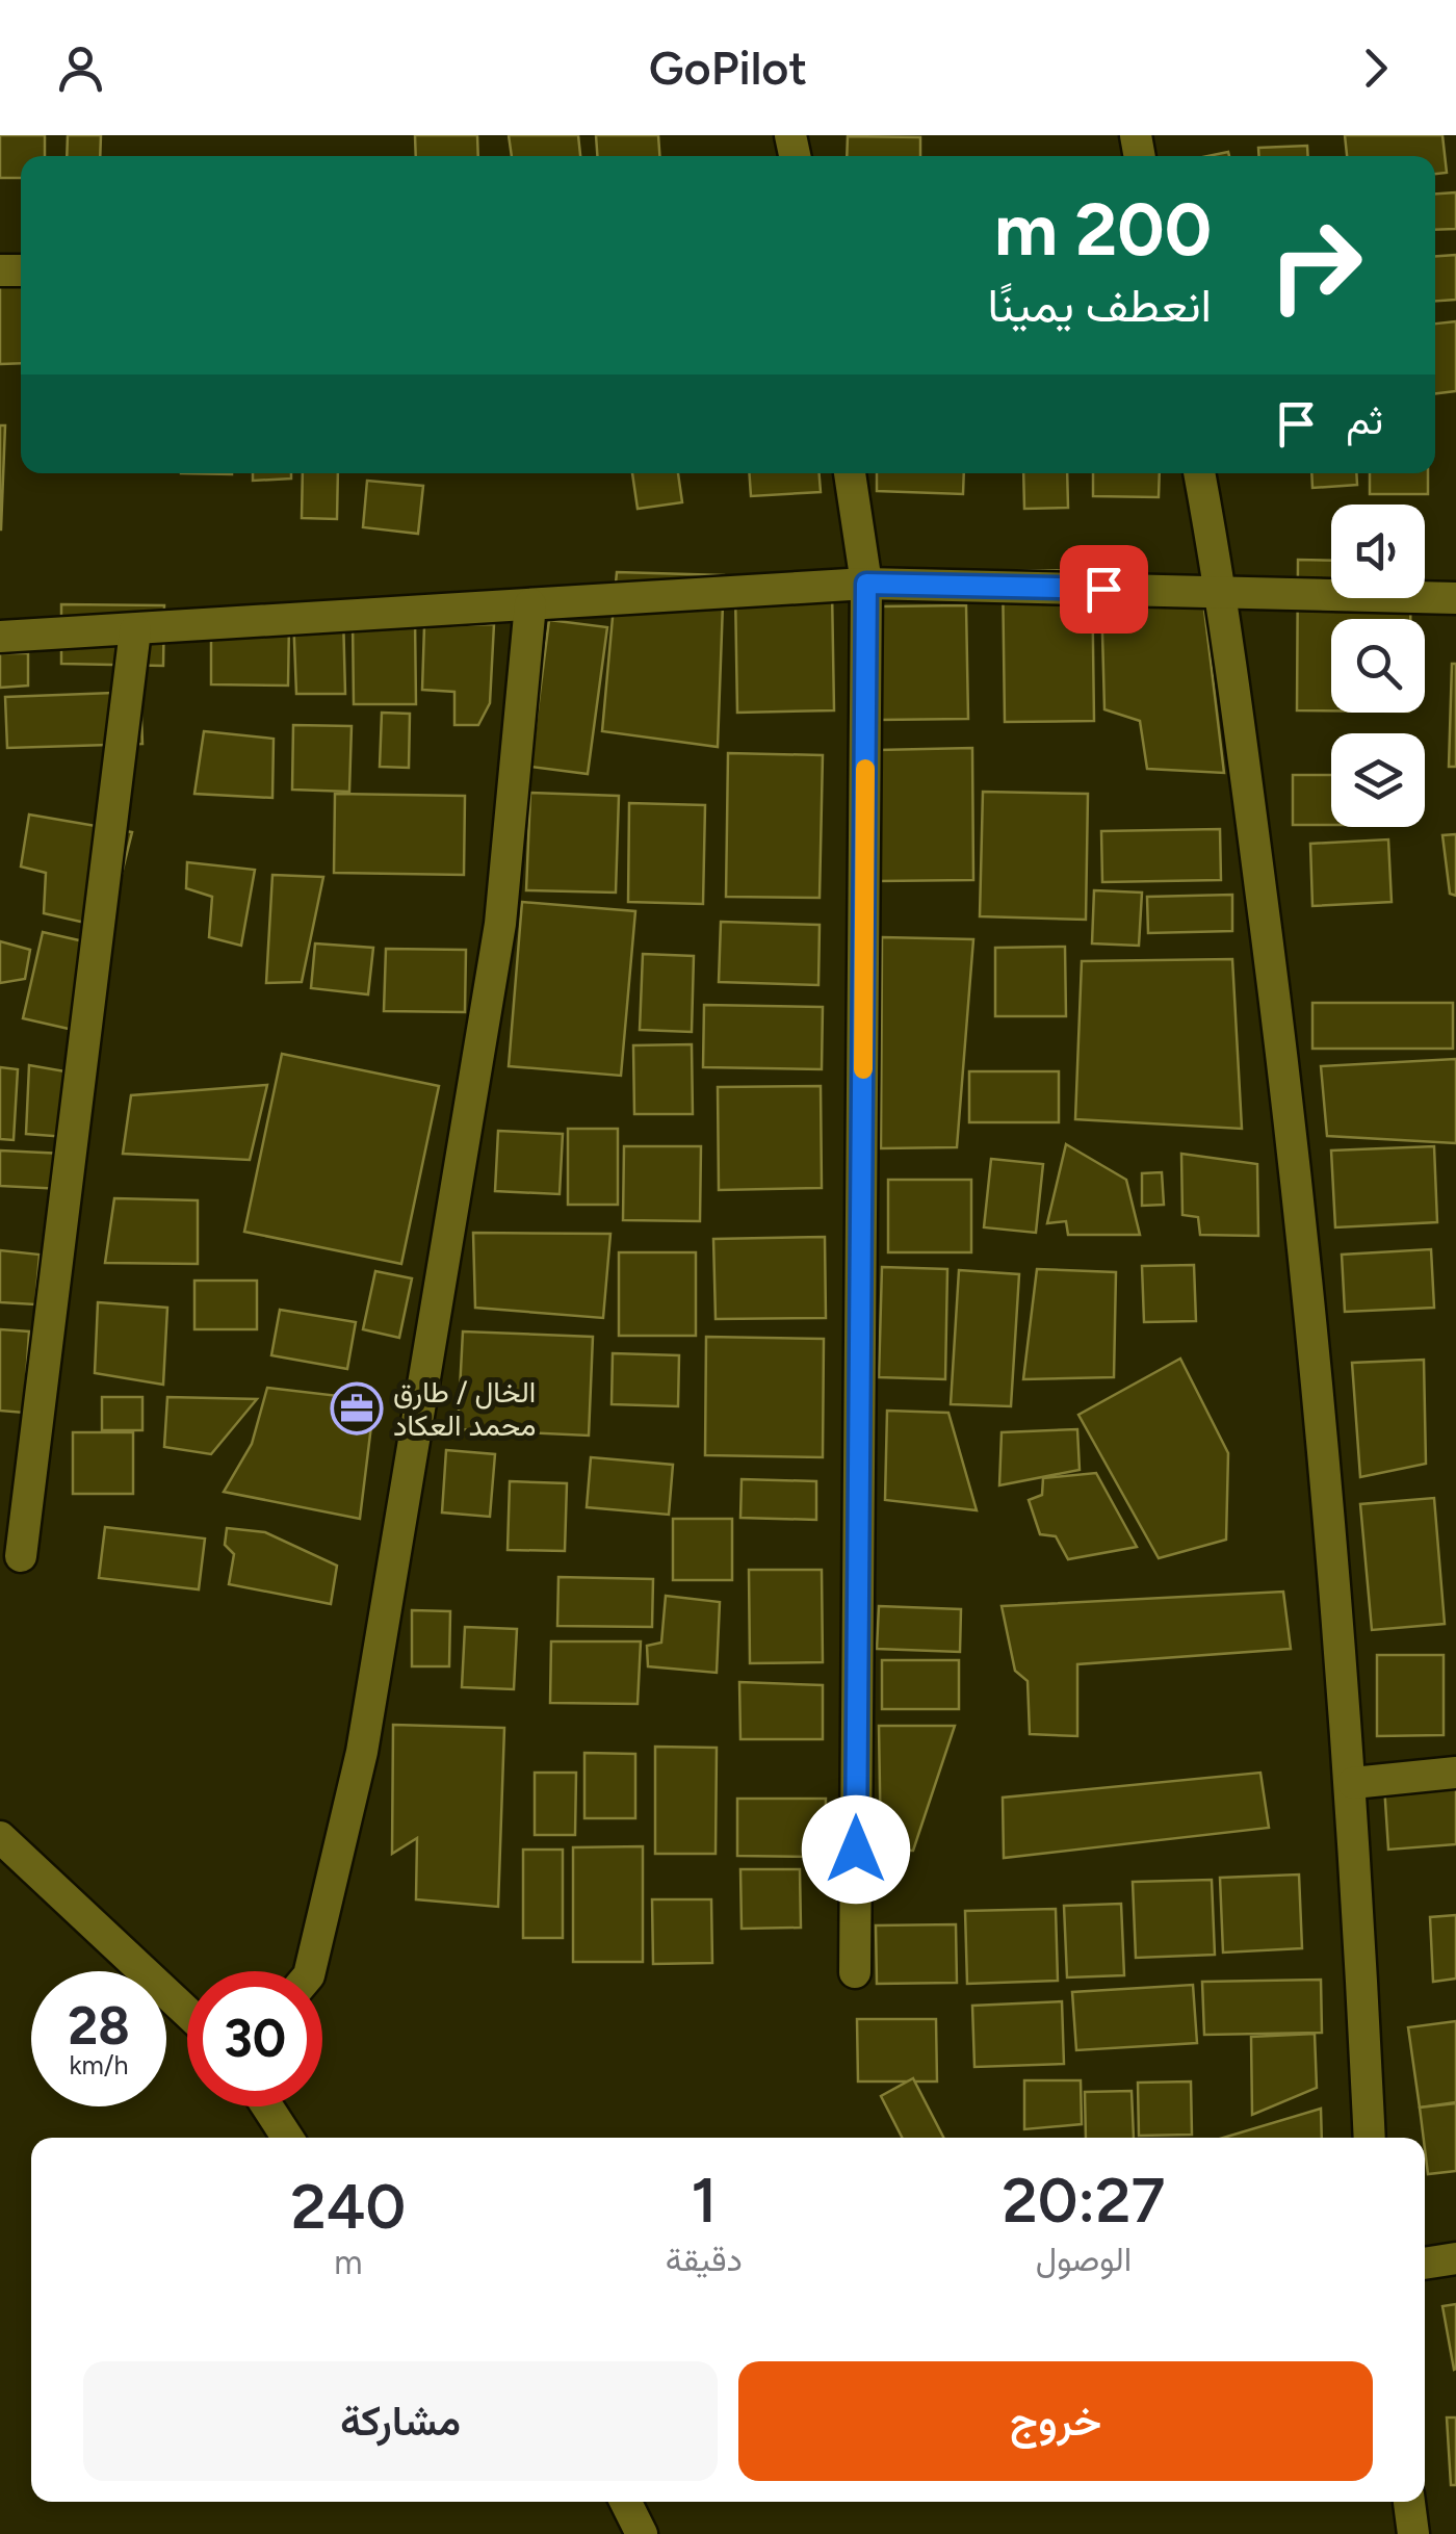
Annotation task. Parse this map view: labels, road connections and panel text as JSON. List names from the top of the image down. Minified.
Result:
{"places":{"office":["الخال / طارق محمد العكاد"]},"page":{"header":"GoPilot","turn":["200 m","انعطف يمينًا"],"then":"ثم","speed":"28 km/h","limit":"30","eta":["20:27","الوصول","1","دقيقة","240","m"],"buttons":["خروج","مشاركة"]}}
